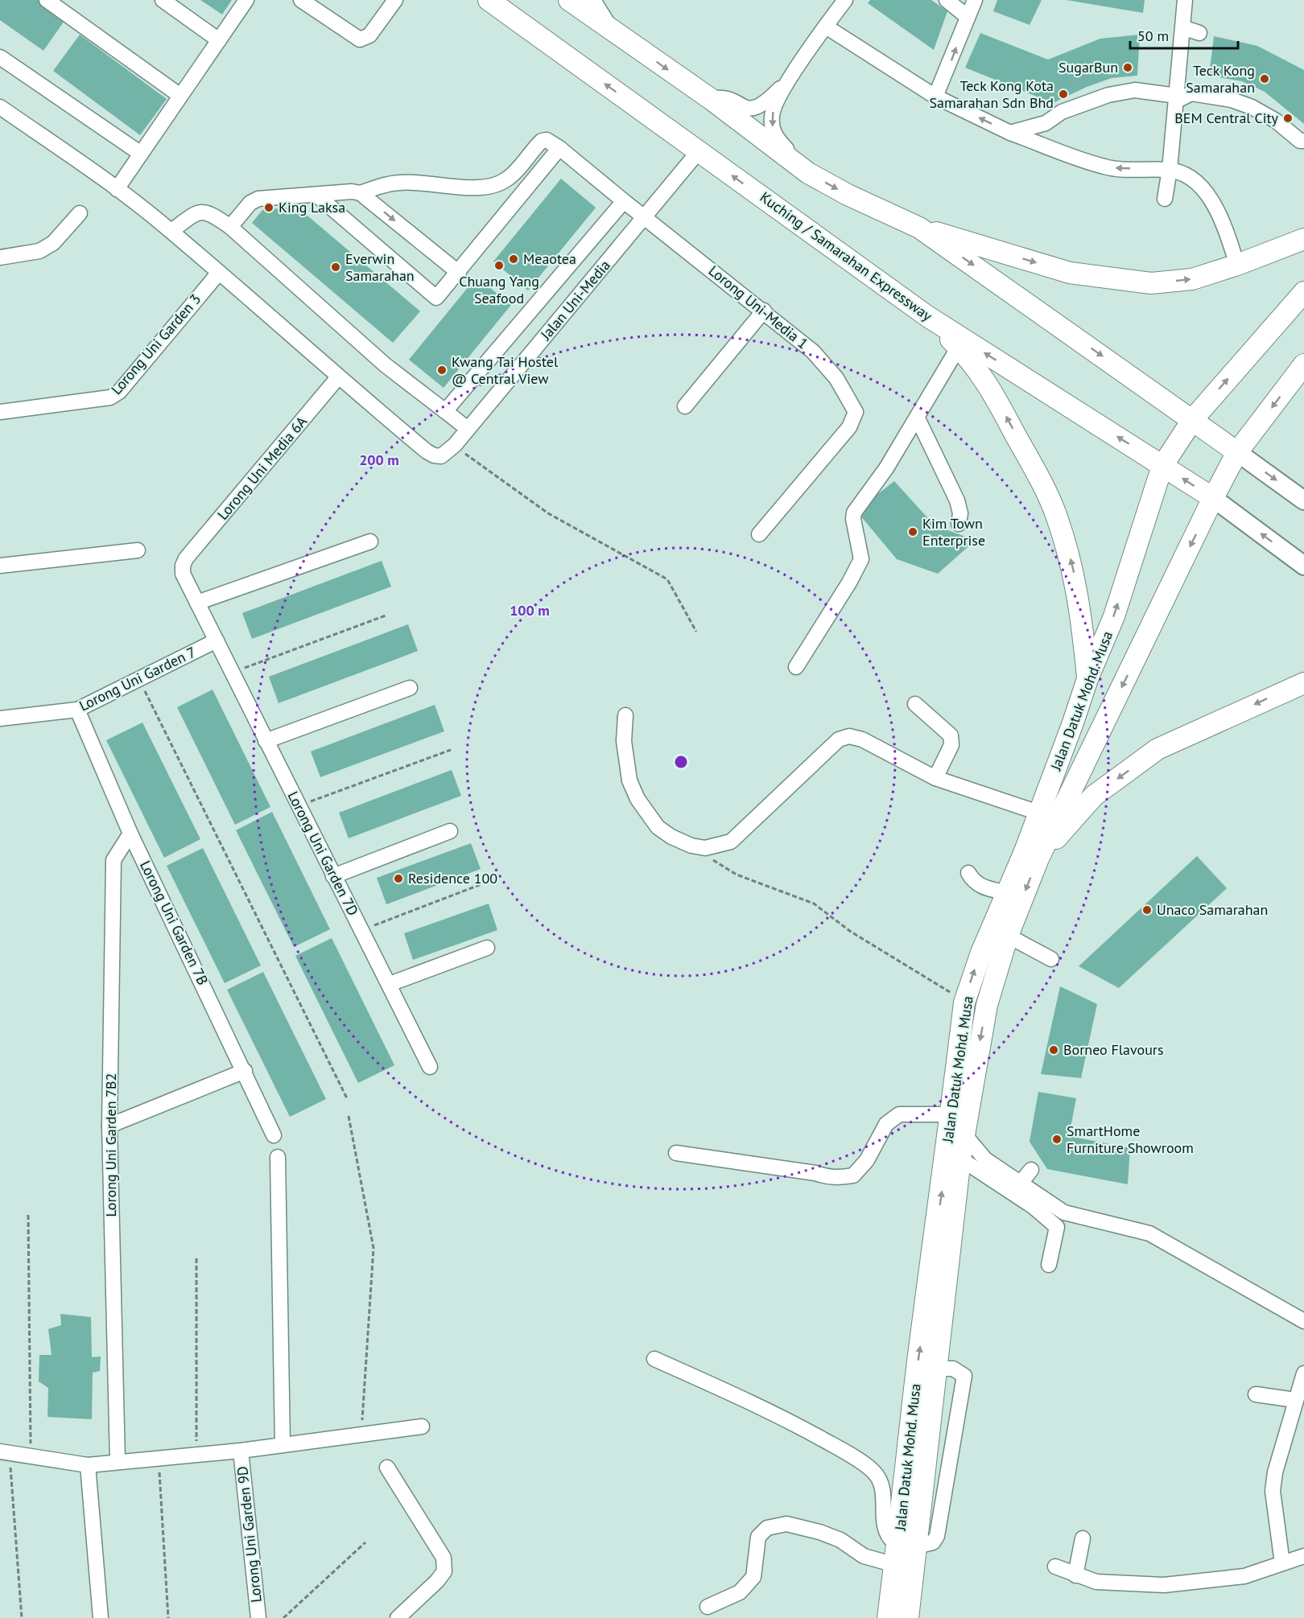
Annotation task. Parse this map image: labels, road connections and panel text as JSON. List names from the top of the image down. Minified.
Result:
{"streets":{"highway":["Kuching / Samarahan Expressway","Jalan Datuk Mohd. Musa"],"street":["Jalan Uni-Media","Lorong Uni-Media 1","Lorong Uni Garden 3","Lorong Uni Media 6A","Lorong Uni Garden 7","Lorong Uni Garden 7D","Lorong Uni Garden 7B","Lorong Uni Garden 7B2","Lorong Uni Garden 9D"]},"crossings":[["Kuching / Samarahan Expressway","Jalan Uni-Media"],["Kuching / Samarahan Expressway","Jalan Datuk Mohd. Musa"],["Jalan Uni-Media","Lorong Uni-Media 1"],["Jalan Uni-Media","Lorong Uni Garden 3"],["Jalan Uni-Media","Lorong Uni Media 6A"],["Lorong Uni Media 6A","Lorong Uni Garden 7D"],["Lorong Uni Garden 7","Lorong Uni Garden 7D"],["Lorong Uni Garden 7","Lorong Uni Garden 7B"],["Lorong Uni Garden 7B","Lorong Uni Garden 7B2"]],"places":["SugarBun","Teck Kong Samarahan","Teck Kong Kota Samarahan Sdn Bhd","BEM Central City","King Laksa","Meaotea","Chuang Yang Seafood","Everwin Samarahan","Kwang Tai Hostel @ Central View","Kim Town Enterprise","Residence 100","Unaco Samarahan","Borneo Flavours","SmartHome Furniture Showroom"],"scale_bar":"50 m","rings":["200 m","100 m"]}
